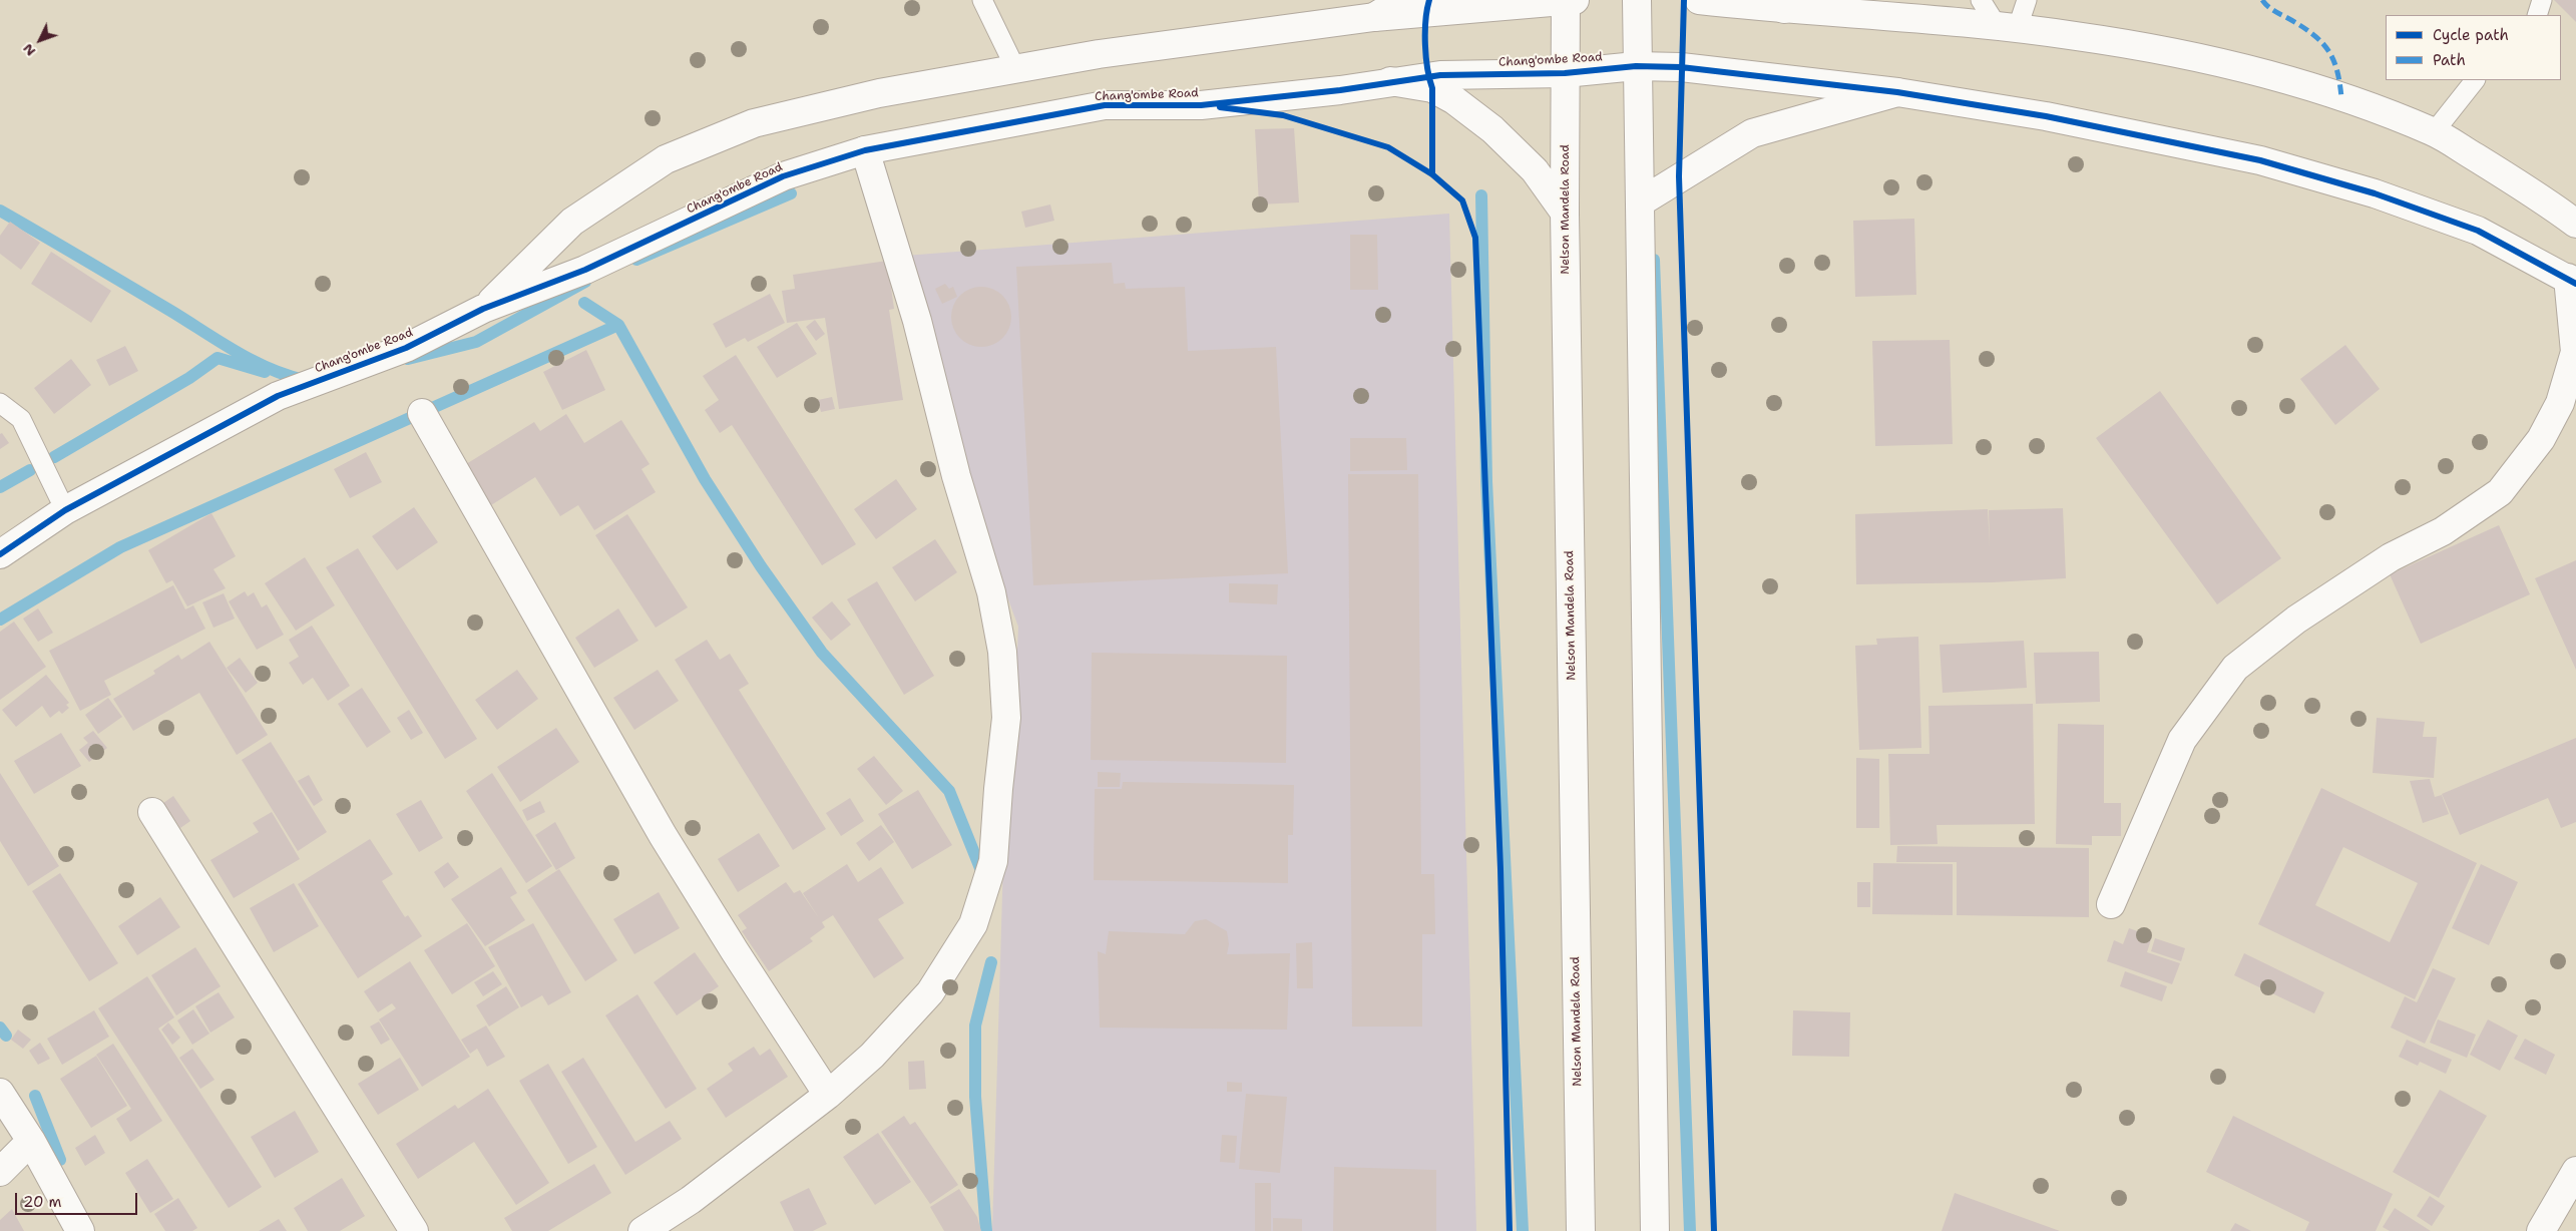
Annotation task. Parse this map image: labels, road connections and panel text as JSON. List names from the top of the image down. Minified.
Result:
{"streets":{"street":["Chang'ombe Road","Nelson Mandela Road"]},"crossings":[["Chang'ombe Road","Nelson Mandela Road"]],"legend":["Cycle path","Path"],"scale_bar":"20 m","north":"bottom left"}
